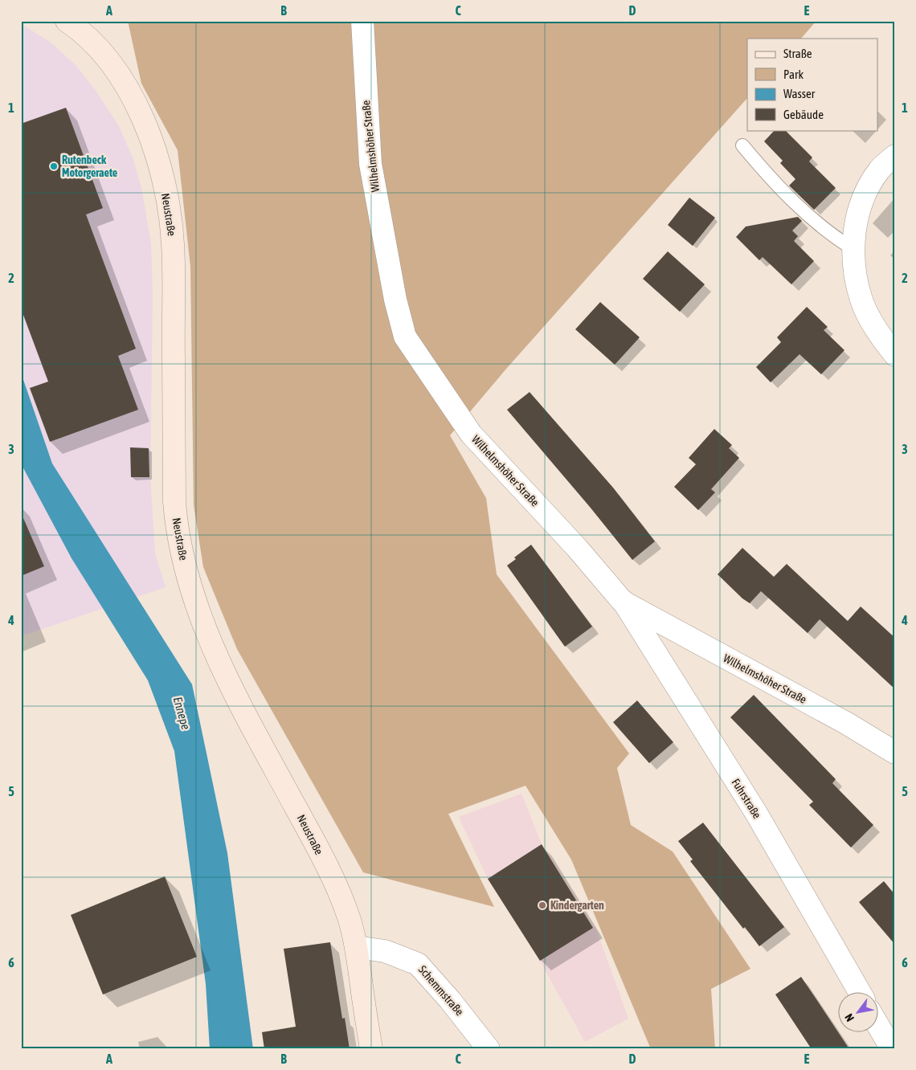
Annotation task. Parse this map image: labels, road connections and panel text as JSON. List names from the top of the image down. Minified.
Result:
{"streets":{"main road":["Neustraße"],"street":["Wilhelmshöher Straße","Fuhrstraße","Schemmstraße"]},"crossings":[["Wilhelmshöher Straße","Fuhrstraße"],["Neustraße","Schemmstraße"]],"water":["Ennepe"],"places":["Rutenbeck Motorgeraete","Kindergarten"],"legend":["Straße","Park","Wasser","Gebäude"],"north":"bottom left","grid":{"columns":["A","B","C","D","E"],"rows":["1","2","3","4","5","6"]}}
